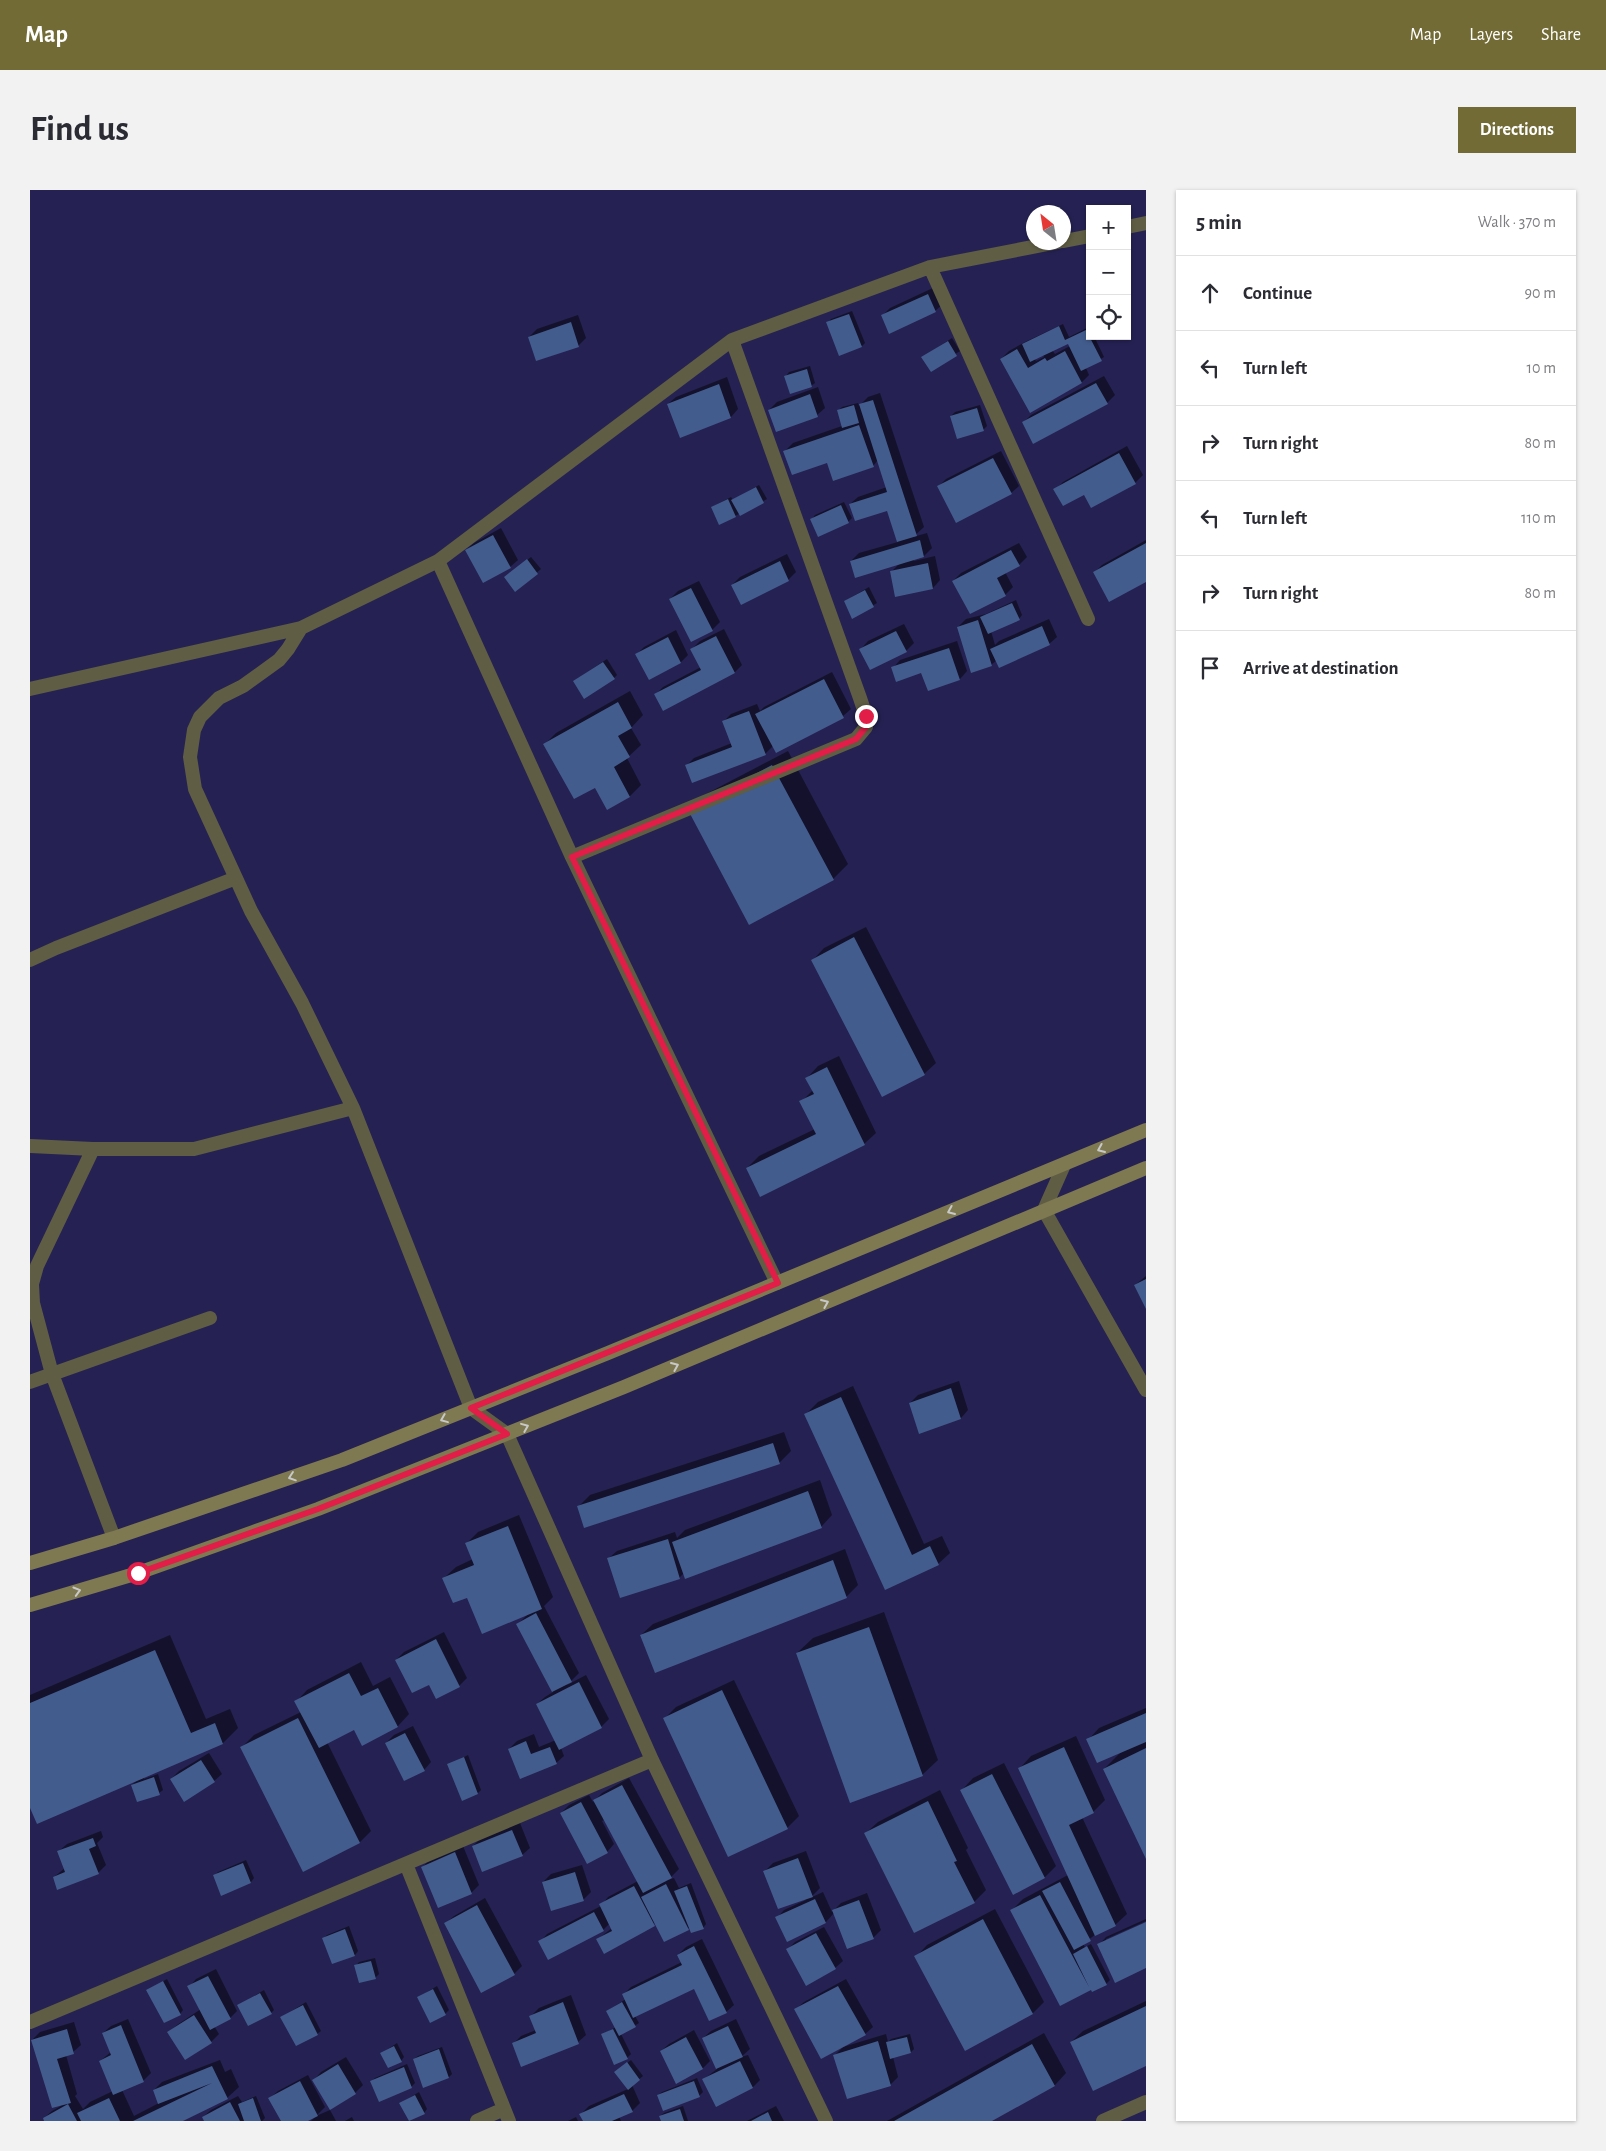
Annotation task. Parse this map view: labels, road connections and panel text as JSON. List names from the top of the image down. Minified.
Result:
{"north":"top left","page":{"header":"Map","nav":["Map","Layers","Share"],"buttons":"Directions","title":"Find us","heading":["5 min","Walk · 370 m"],"map_buttons":["+","−"],"list":[["Continue","90 m"],["Turn left","10 m"],["Turn right","80 m"],["Turn left","110 m"],["Turn right","80 m"],"Arrive at destination"]}}
